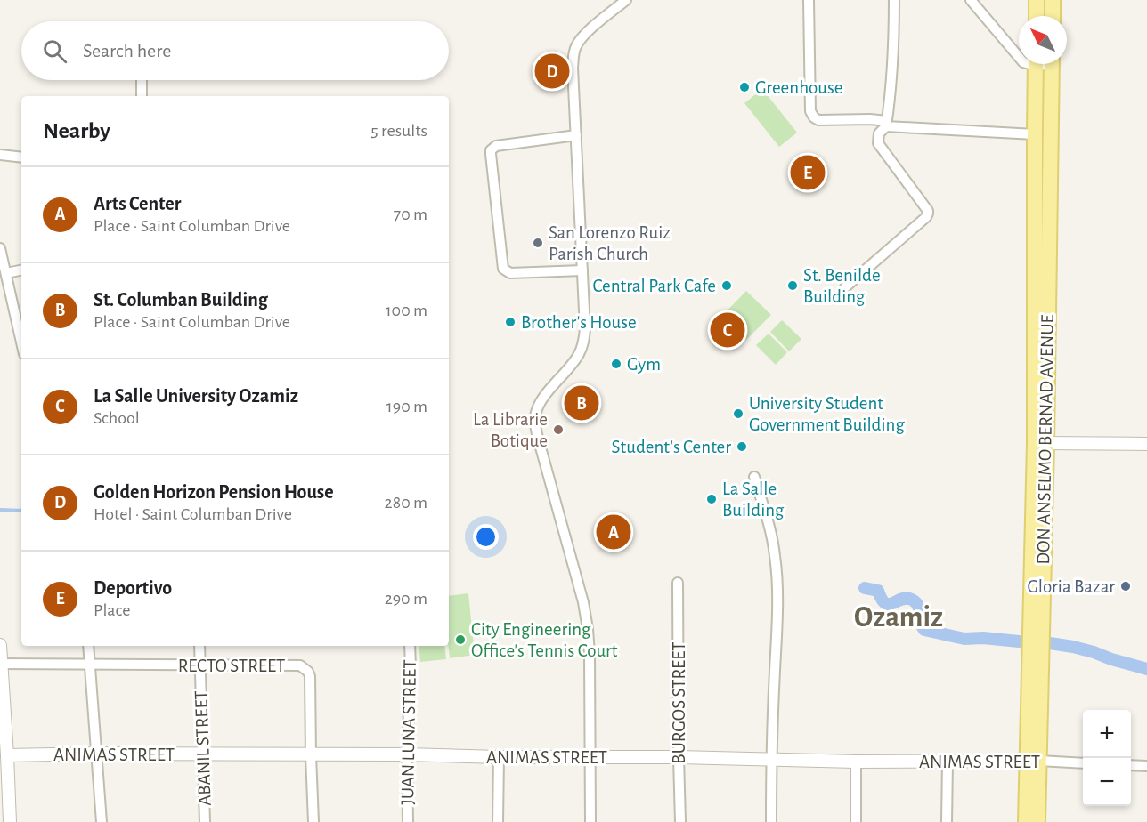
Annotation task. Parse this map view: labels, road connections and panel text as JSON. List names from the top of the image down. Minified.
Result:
{"streets":{"main road":["DON ANSELMO BERNAD AVENUE"],"street":["RECTO STREET","BURGOS STREET","JUAN LUNA STREET","ABANIL STREET","ANIMAS STREET"]},"crossings":[["DON ANSELMO BERNAD AVENUE","ANIMAS STREET"],["RECTO STREET","ABANIL STREET"],["RECTO STREET","ANIMAS STREET"],["BURGOS STREET","ANIMAS STREET"],["JUAN LUNA STREET","ANIMAS STREET"],["ABANIL STREET","ANIMAS STREET"]],"districts":["Ozamiz"],"places":["Greenhouse","San Lorenzo Ruiz Parish Church","Central Park Cafe","St. Benilde Building","Brother's House","Gym","University Student Government Building","La Librarie Botique","Student's Center","La Salle Building","Gloria Bazar","City Engineering Office's Tennis Court"],"north":"top left","page":{"search":"Search here","pins":["D","E","C","B","A"],"heading":["Nearby","5 results"],"list":[{"mark":"A","name":"Arts Center","note":"Place · Saint Columban Drive","value":"70 m"},{"mark":"B","name":"St. Columban Building","note":"Place · Saint Columban Drive","value":"100 m"},{"mark":"C","name":"La Salle University Ozamiz","note":"School","value":"190 m"},{"mark":"D","name":"Golden Horizon Pension House","note":"Hotel · Saint Columban Drive","value":"280 m"},{"mark":"E","name":"Deportivo","note":"Place","value":"290 m"}],"map_buttons":["+","−"]}}
